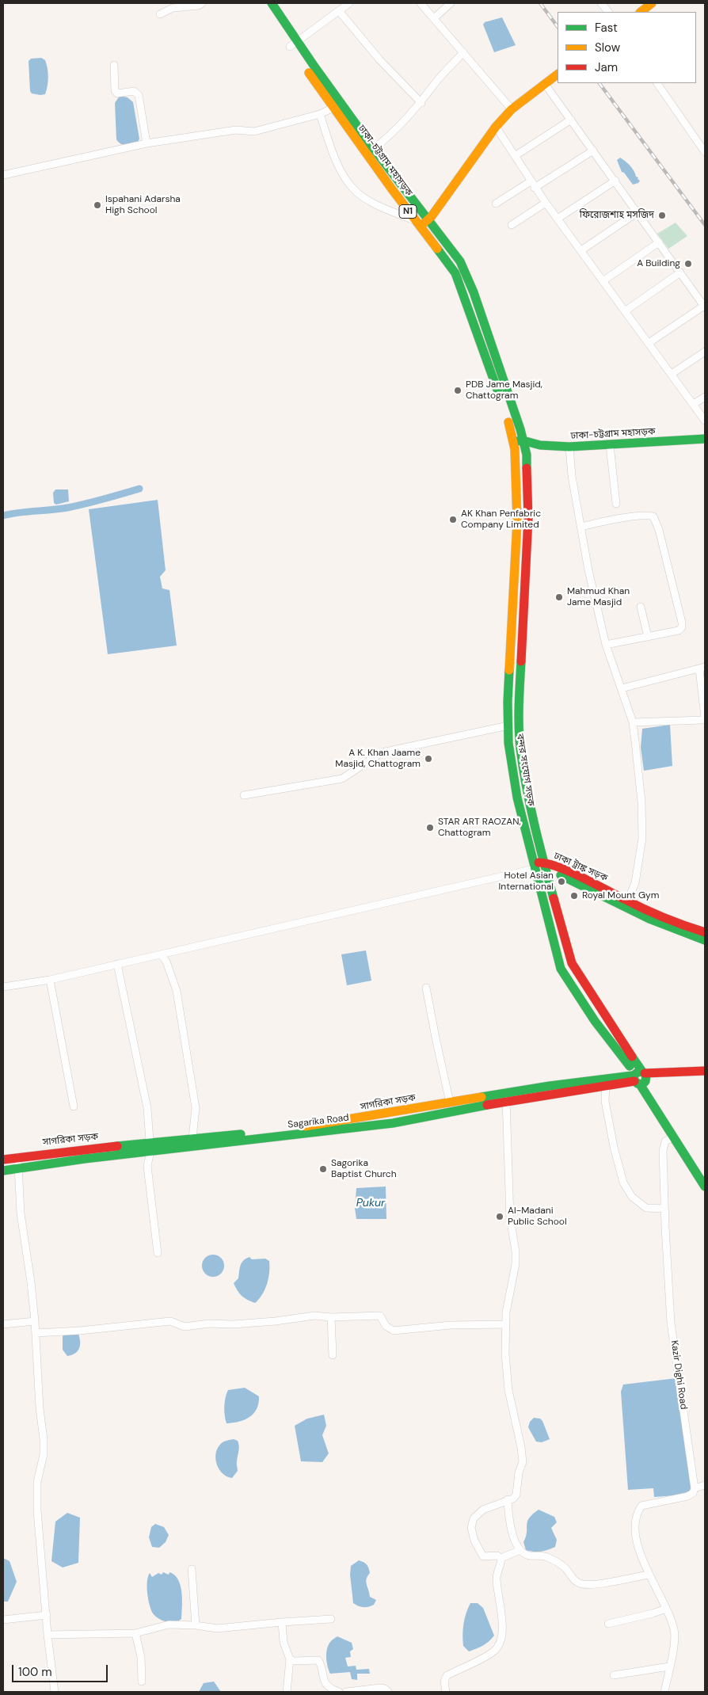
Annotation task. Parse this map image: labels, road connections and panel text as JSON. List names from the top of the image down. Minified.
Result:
{"streets":{"main road":["ঢাকা-চট্টগ্রাম মহাসড়ক","N1","বন্দর সংযোগ সড়ক","ঢাকা ট্রাঙ্ক সড়ক","সাগরিকা সড়ক","Sagarika Road"],"street":["Kazir Dighi Road"]},"crossings":[["ঢাকা-চট্টগ্রাম মহাসড়ক","বন্দর সংযোগ সড়ক"],["বন্দর সংযোগ সড়ক","ঢাকা ট্রাঙ্ক সড়ক"],["বন্দর সংযোগ সড়ক","সাগরিকা সড়ক"],["বন্দর সংযোগ সড়ক","Kazir Dighi Road"],["সাগরিকা সড়ক","Sagarika Road"]],"water":["Pukur"],"places":["Ispahani Adarsha High School","ফিরোজশাহ মসজিদ","A Building","PDB Jame Masjid, Chattogram","AK Khan Penfabric Company Limited","Mahmud Khan Jame Masjid","A K. Khan Jaame Masjid, Chattogram","STAR ART RAOZAN, Chattogram","Hotel Asian International","Royal Mount Gym","Sagorika Baptist Church","Al-Madani Public School"],"legend":["Fast","Slow","Jam"],"scale_bar":"100 m"}
